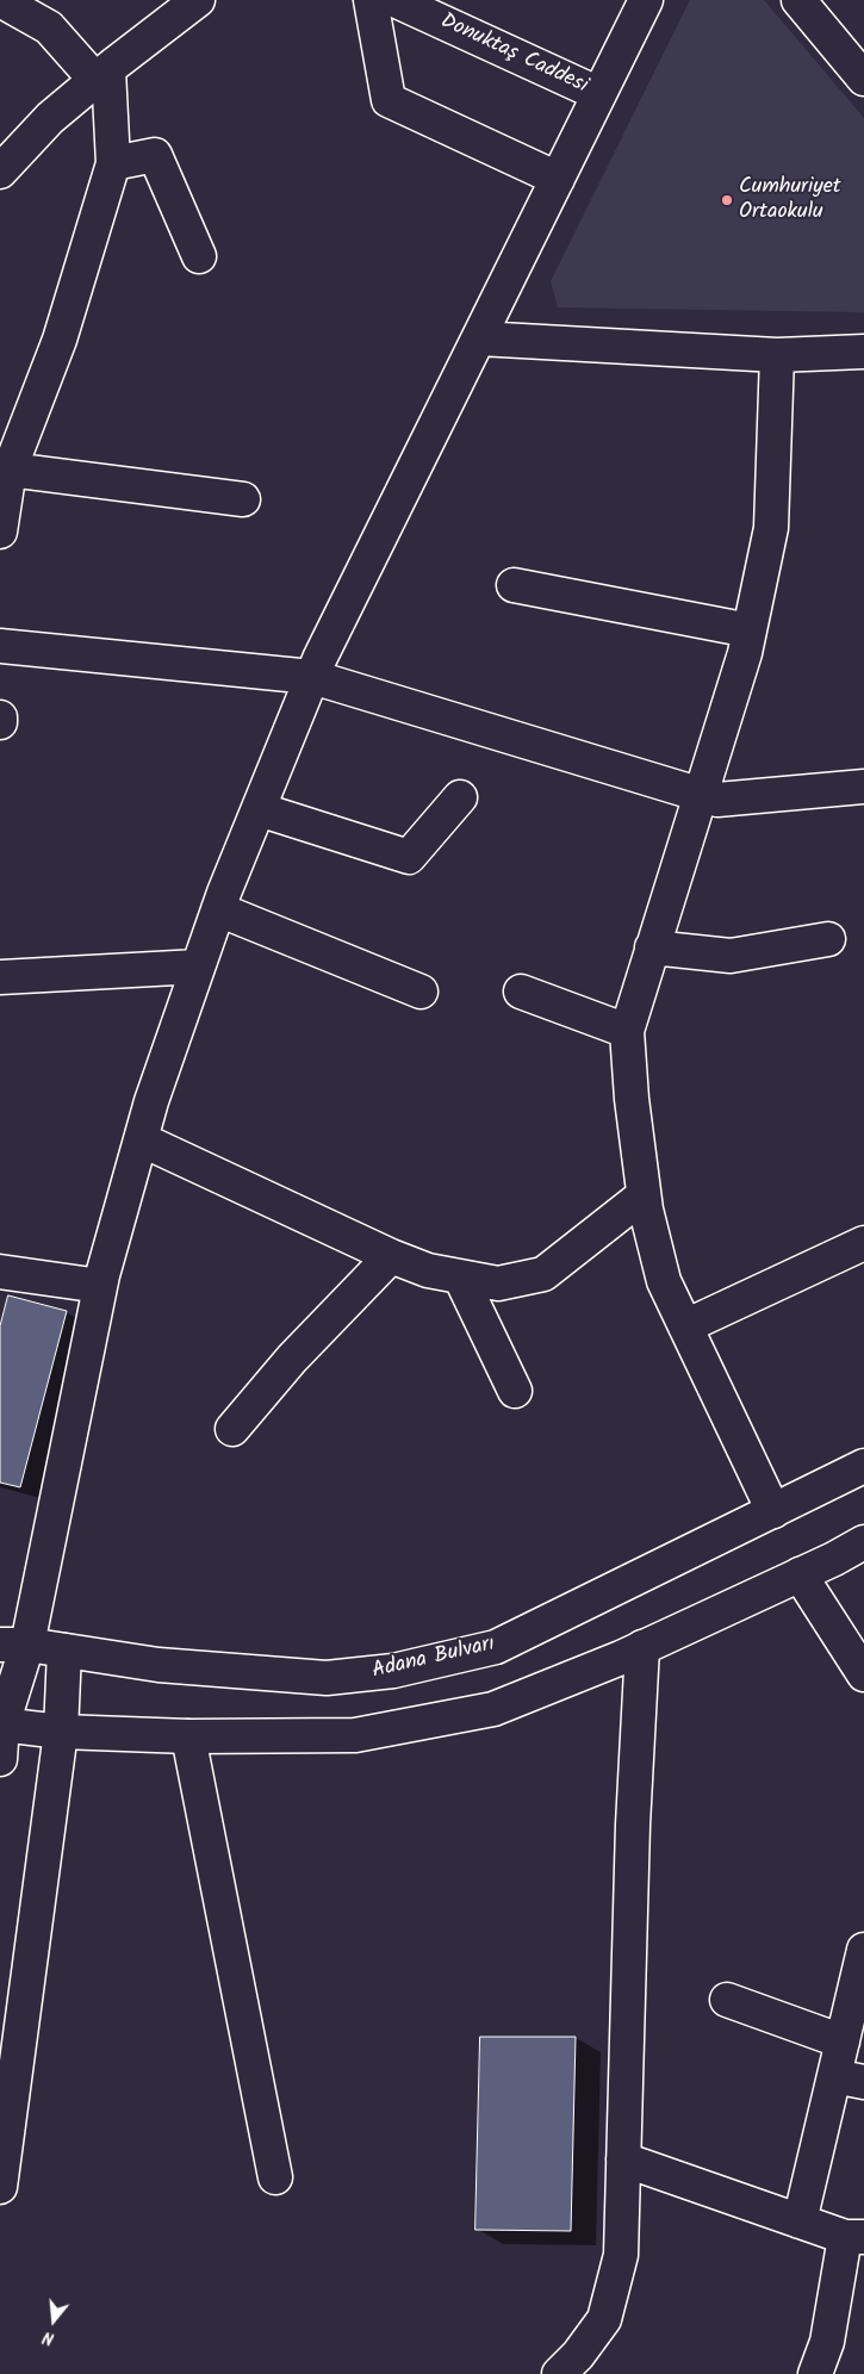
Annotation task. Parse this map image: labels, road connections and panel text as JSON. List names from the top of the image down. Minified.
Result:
{"streets":{"street":["Donuktaş Caddesi","Adana Bulvarı"]},"places":["Cumhuriyet Ortaokulu"],"north":"bottom"}
